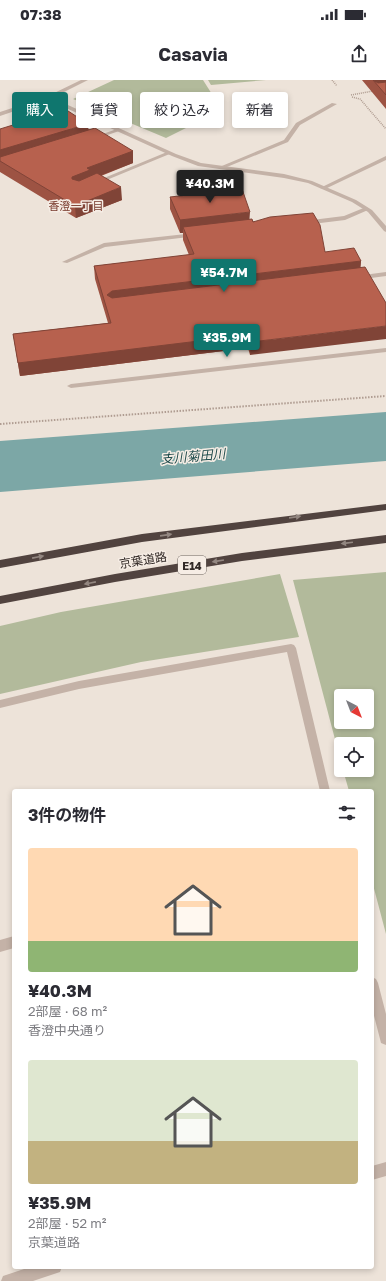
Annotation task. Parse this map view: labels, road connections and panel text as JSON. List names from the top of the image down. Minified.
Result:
{"streets":{"highway":["京葉道路","E14"]},"districts":["香澄一丁目"],"water":["支川菊田川"],"north":"bottom right","page":{"status":"07:38","header":"Casavia","chip":["購入","賃貸","絞り込み","新着"],"price":["¥40.3M","¥54.7M","¥35.9M"],"heading":"3件の物件","list":[{"name":"¥40.3M","note":"2部屋 · 68 m² · 香澄中央通り"},{"name":"¥35.9M","note":"2部屋 · 52 m² · 京葉道路"}]}}
